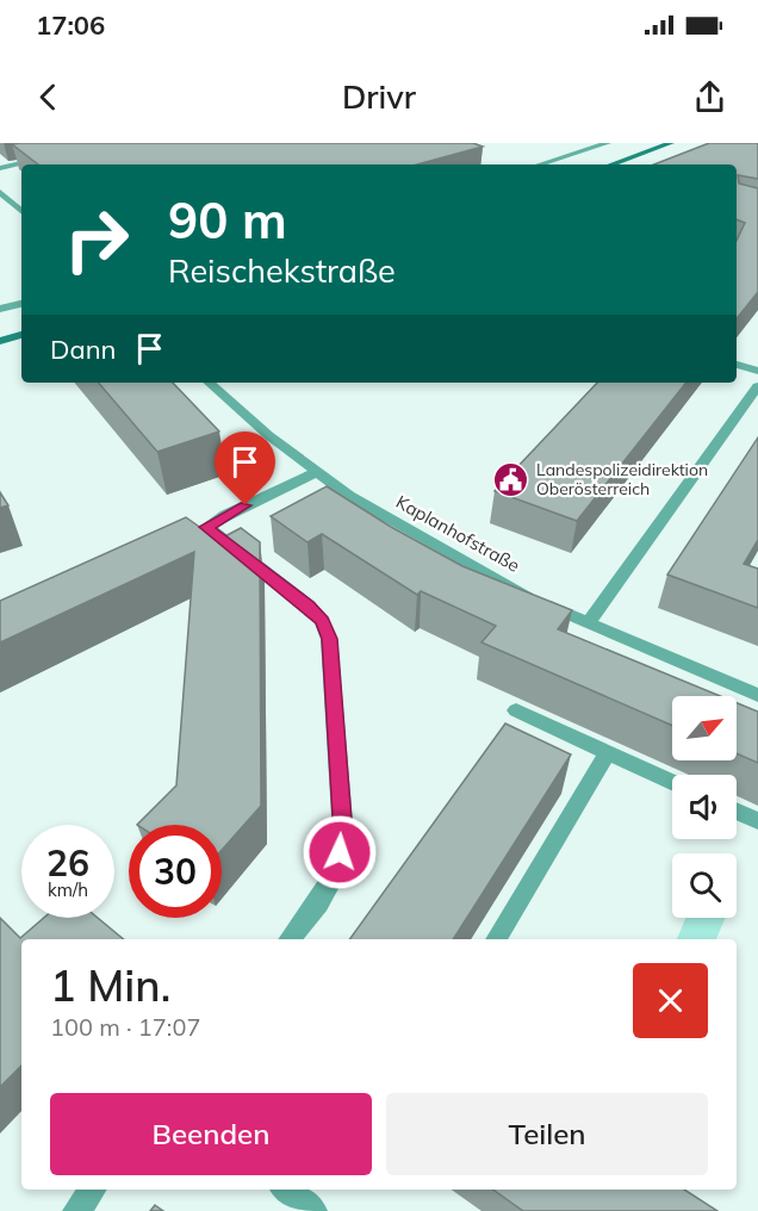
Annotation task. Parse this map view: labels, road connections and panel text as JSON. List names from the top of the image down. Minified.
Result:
{"streets":{"street":["Kaplanhofstraße"]},"places":{"public building":["Landespolizeidirektion Oberösterreich"]},"north":"top right","page":{"status":"17:06","header":"Drivr","turn":["90 m","Reischekstraße"],"then":"Dann","speed":"26 km/h","limit":"30","heading":["1 Min.","100 m · 17:07"],"buttons":["Beenden","Teilen"]}}
